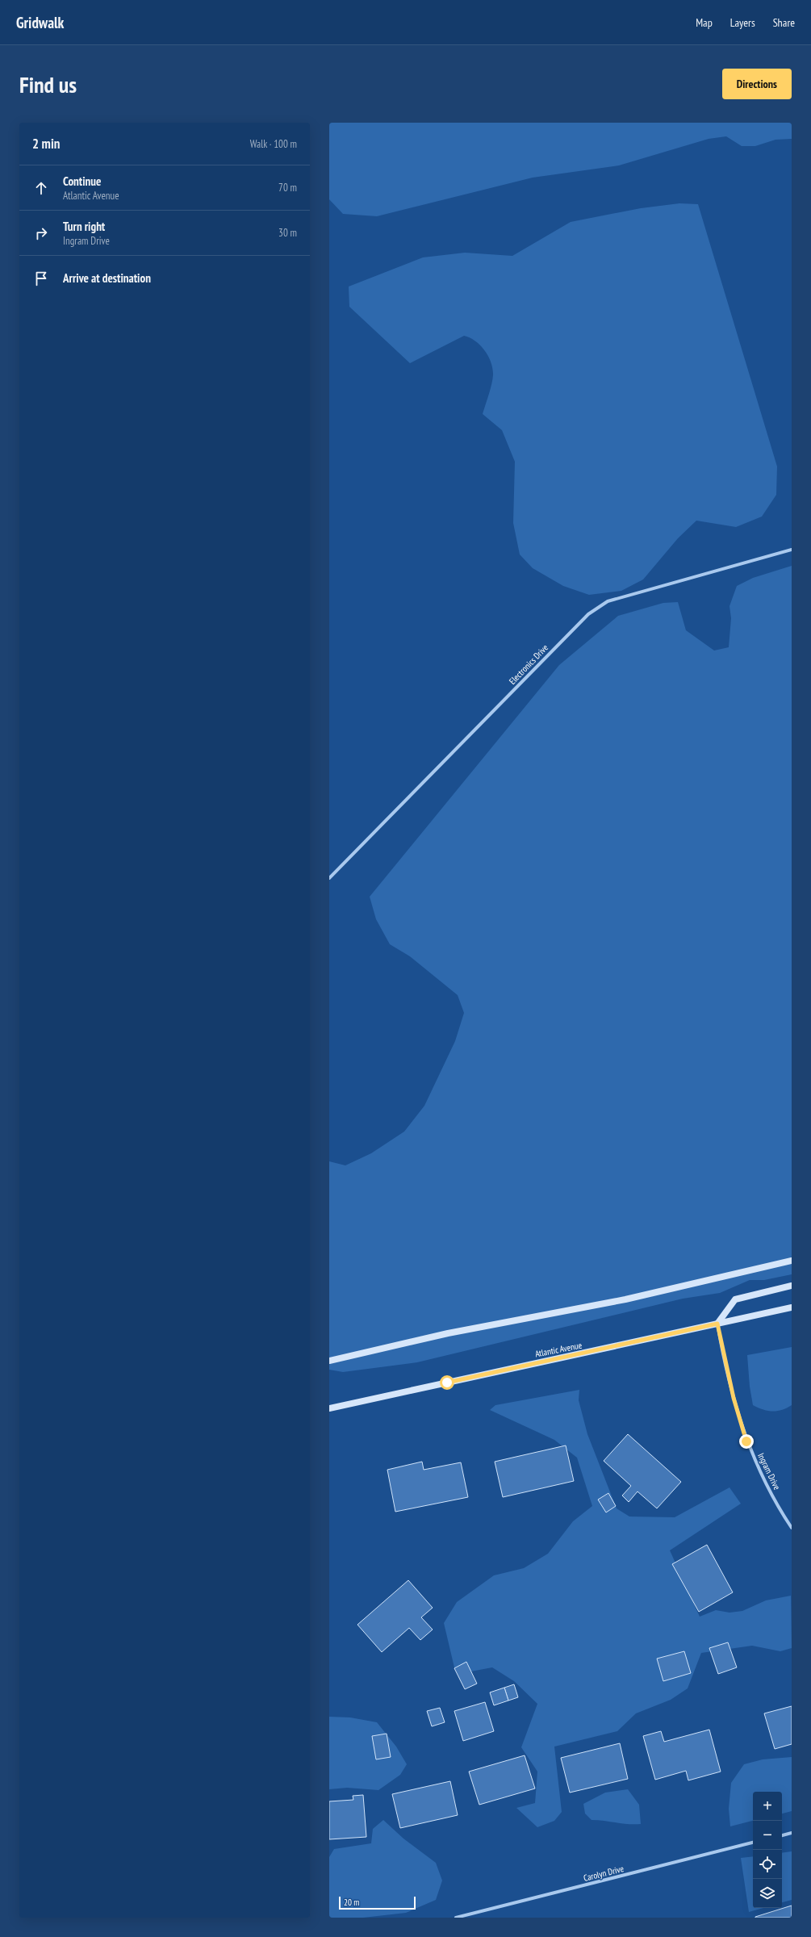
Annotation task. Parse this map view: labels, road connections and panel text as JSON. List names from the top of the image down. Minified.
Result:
{"streets":{"main road":["Atlantic Avenue"],"street":["Electronics Drive","Ingram Drive","Carolyn Drive"]},"crossings":[["Atlantic Avenue","Ingram Drive"]],"scale_bar":"20 m","page":{"header":"Gridwalk","nav":["Map","Layers","Share"],"buttons":"Directions","title":"Find us","heading":["2 min","Walk · 100 m"],"list":[["Continue","Atlantic Avenue","70 m"],["Turn right","Ingram Drive","30 m"],"Arrive at destination"],"map_buttons":["+","−"],"scale":"20 m"}}
